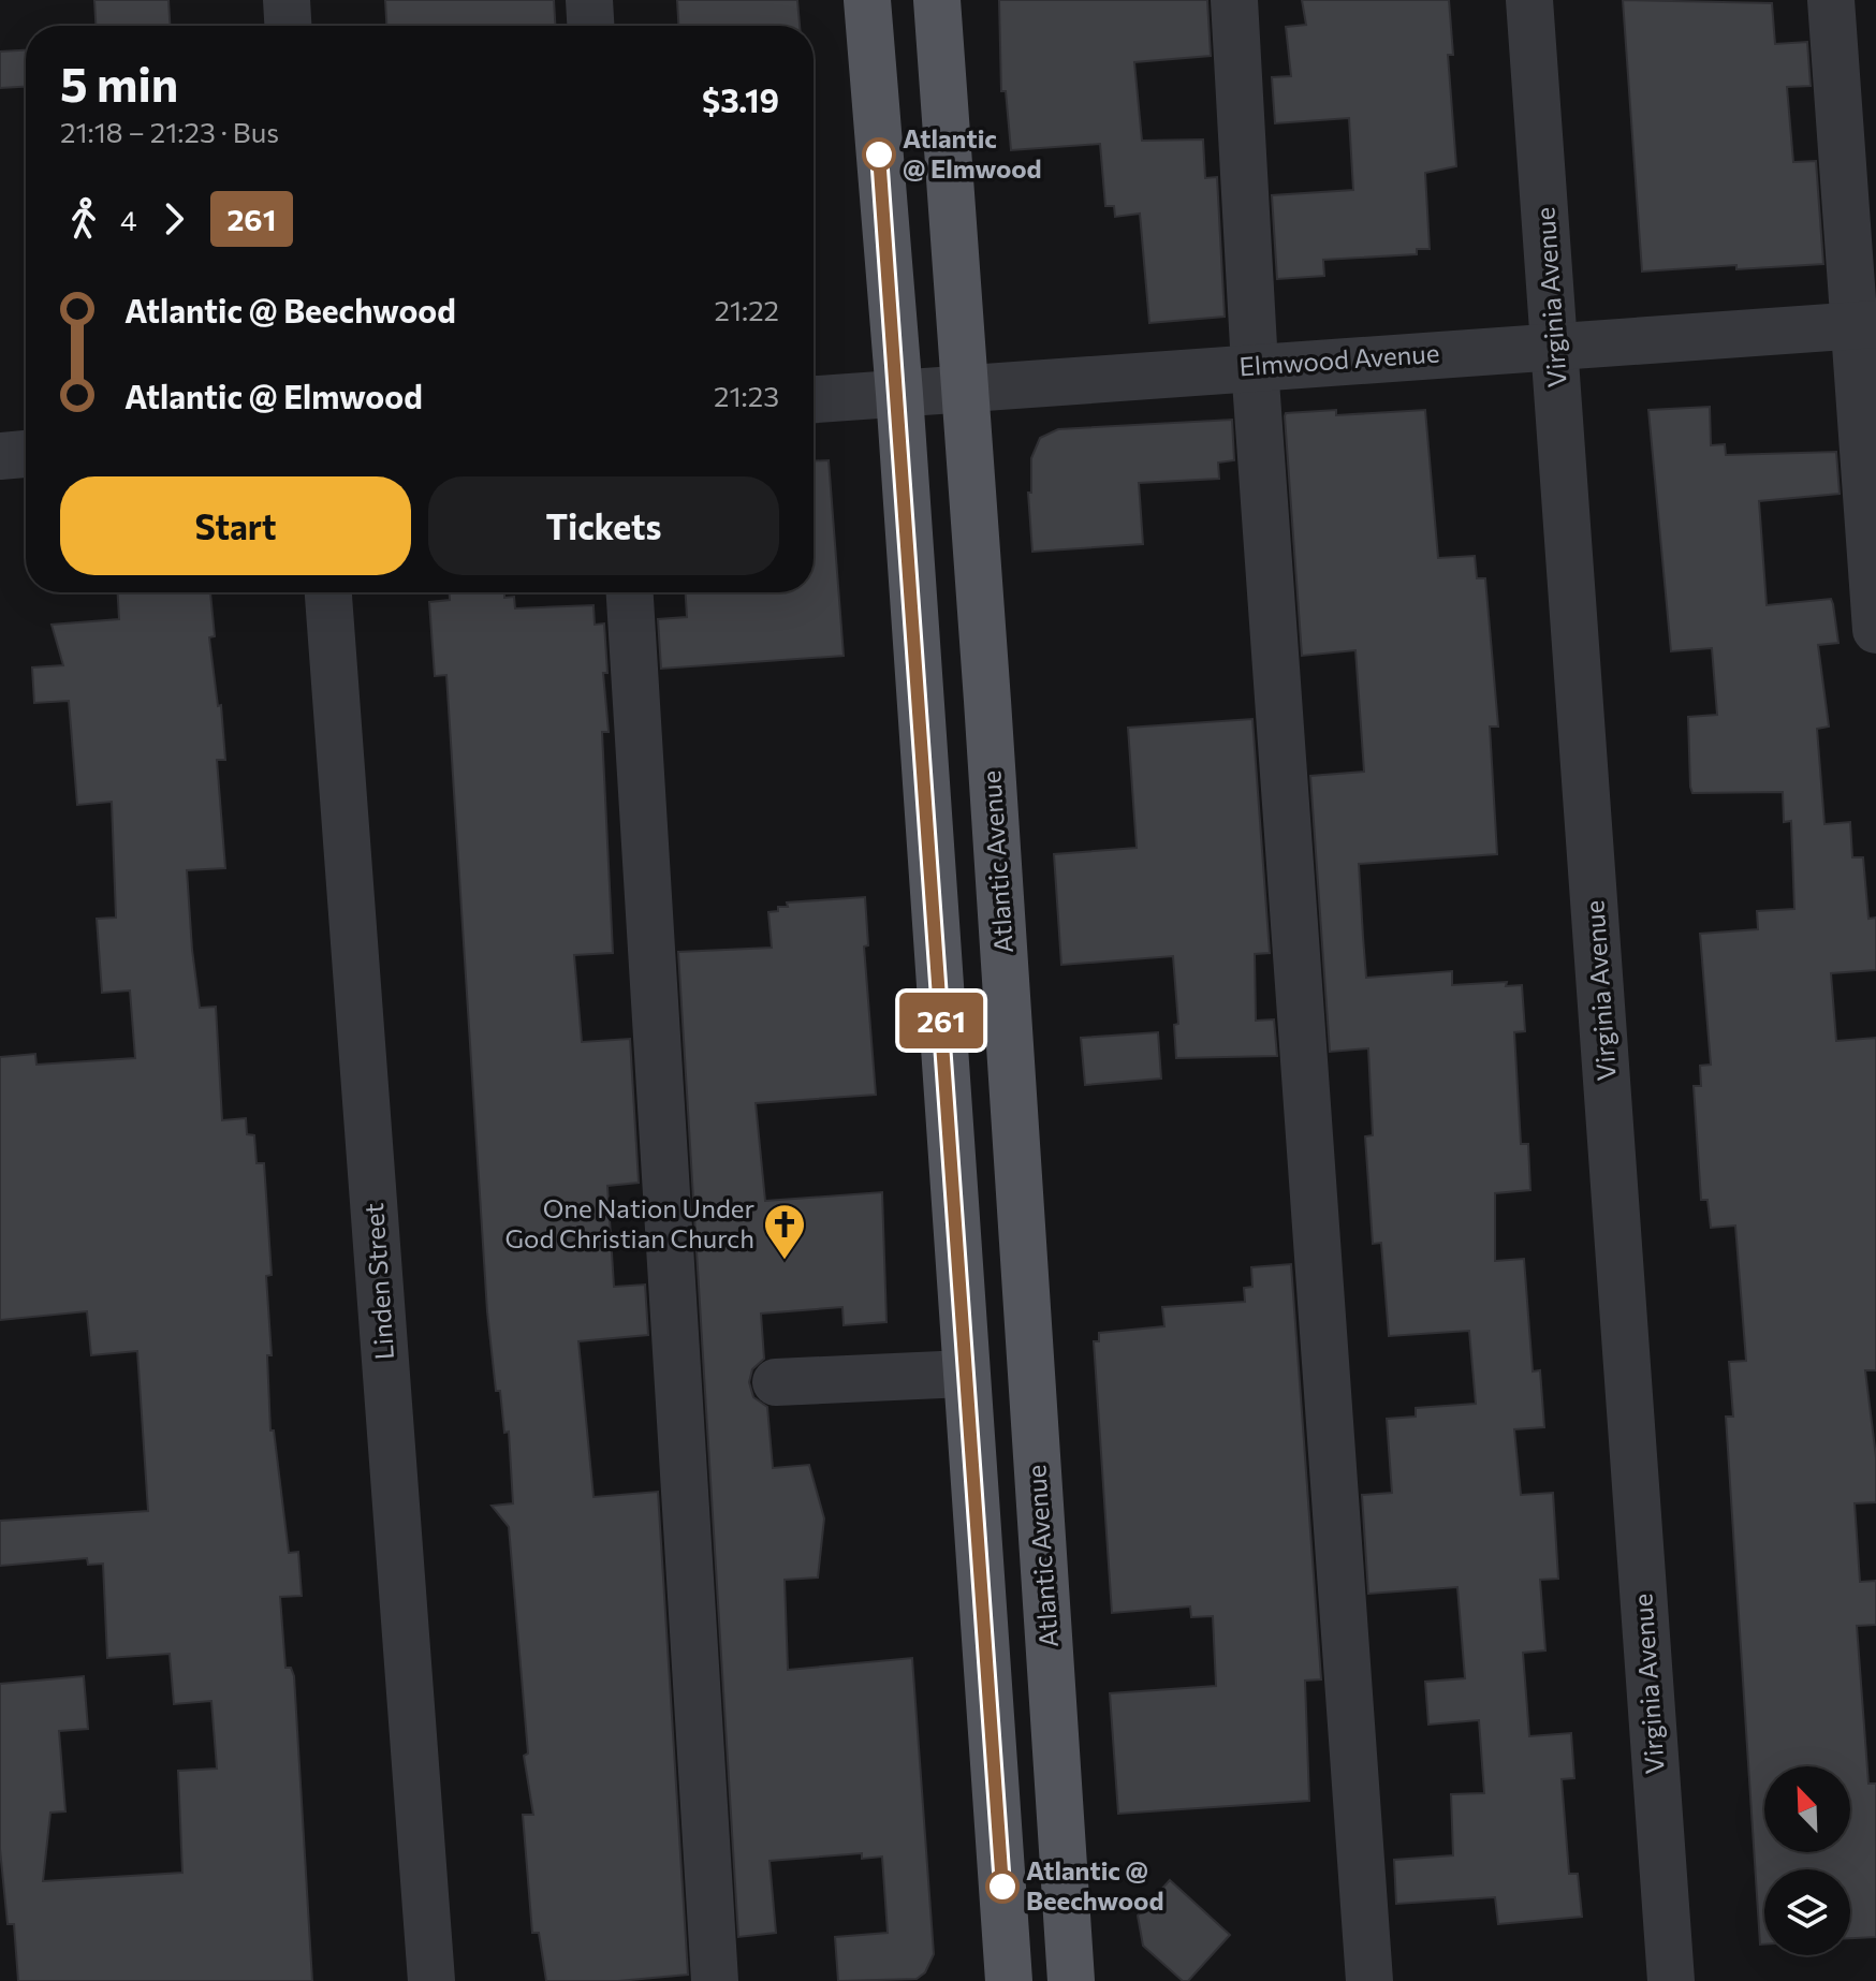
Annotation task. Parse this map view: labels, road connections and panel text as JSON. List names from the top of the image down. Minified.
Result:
{"streets":{"main road":["Atlantic Avenue"],"street":["Virginia Avenue","Elmwood Avenue","Linden Street"]},"crossings":[["Virginia Avenue","Elmwood Avenue"],["Elmwood Avenue","Atlantic Avenue"]],"places":{"other":["Atlantic @ Elmwood","Atlantic @ Beechwood"],"church":["One Nation Under God Christian Church"]},"lines":["bus line 261"],"north":"top left","page":{"on_map":"261","heading":["5 min","21:18 – 21:23 · Bus","$3.19"],"legs":["4","261"],"list":[{"name":"Atlantic @ Beechwood","value":"21:22"},{"name":"Atlantic @ Elmwood","value":"21:23"}],"buttons":["Start","Tickets"]}}
